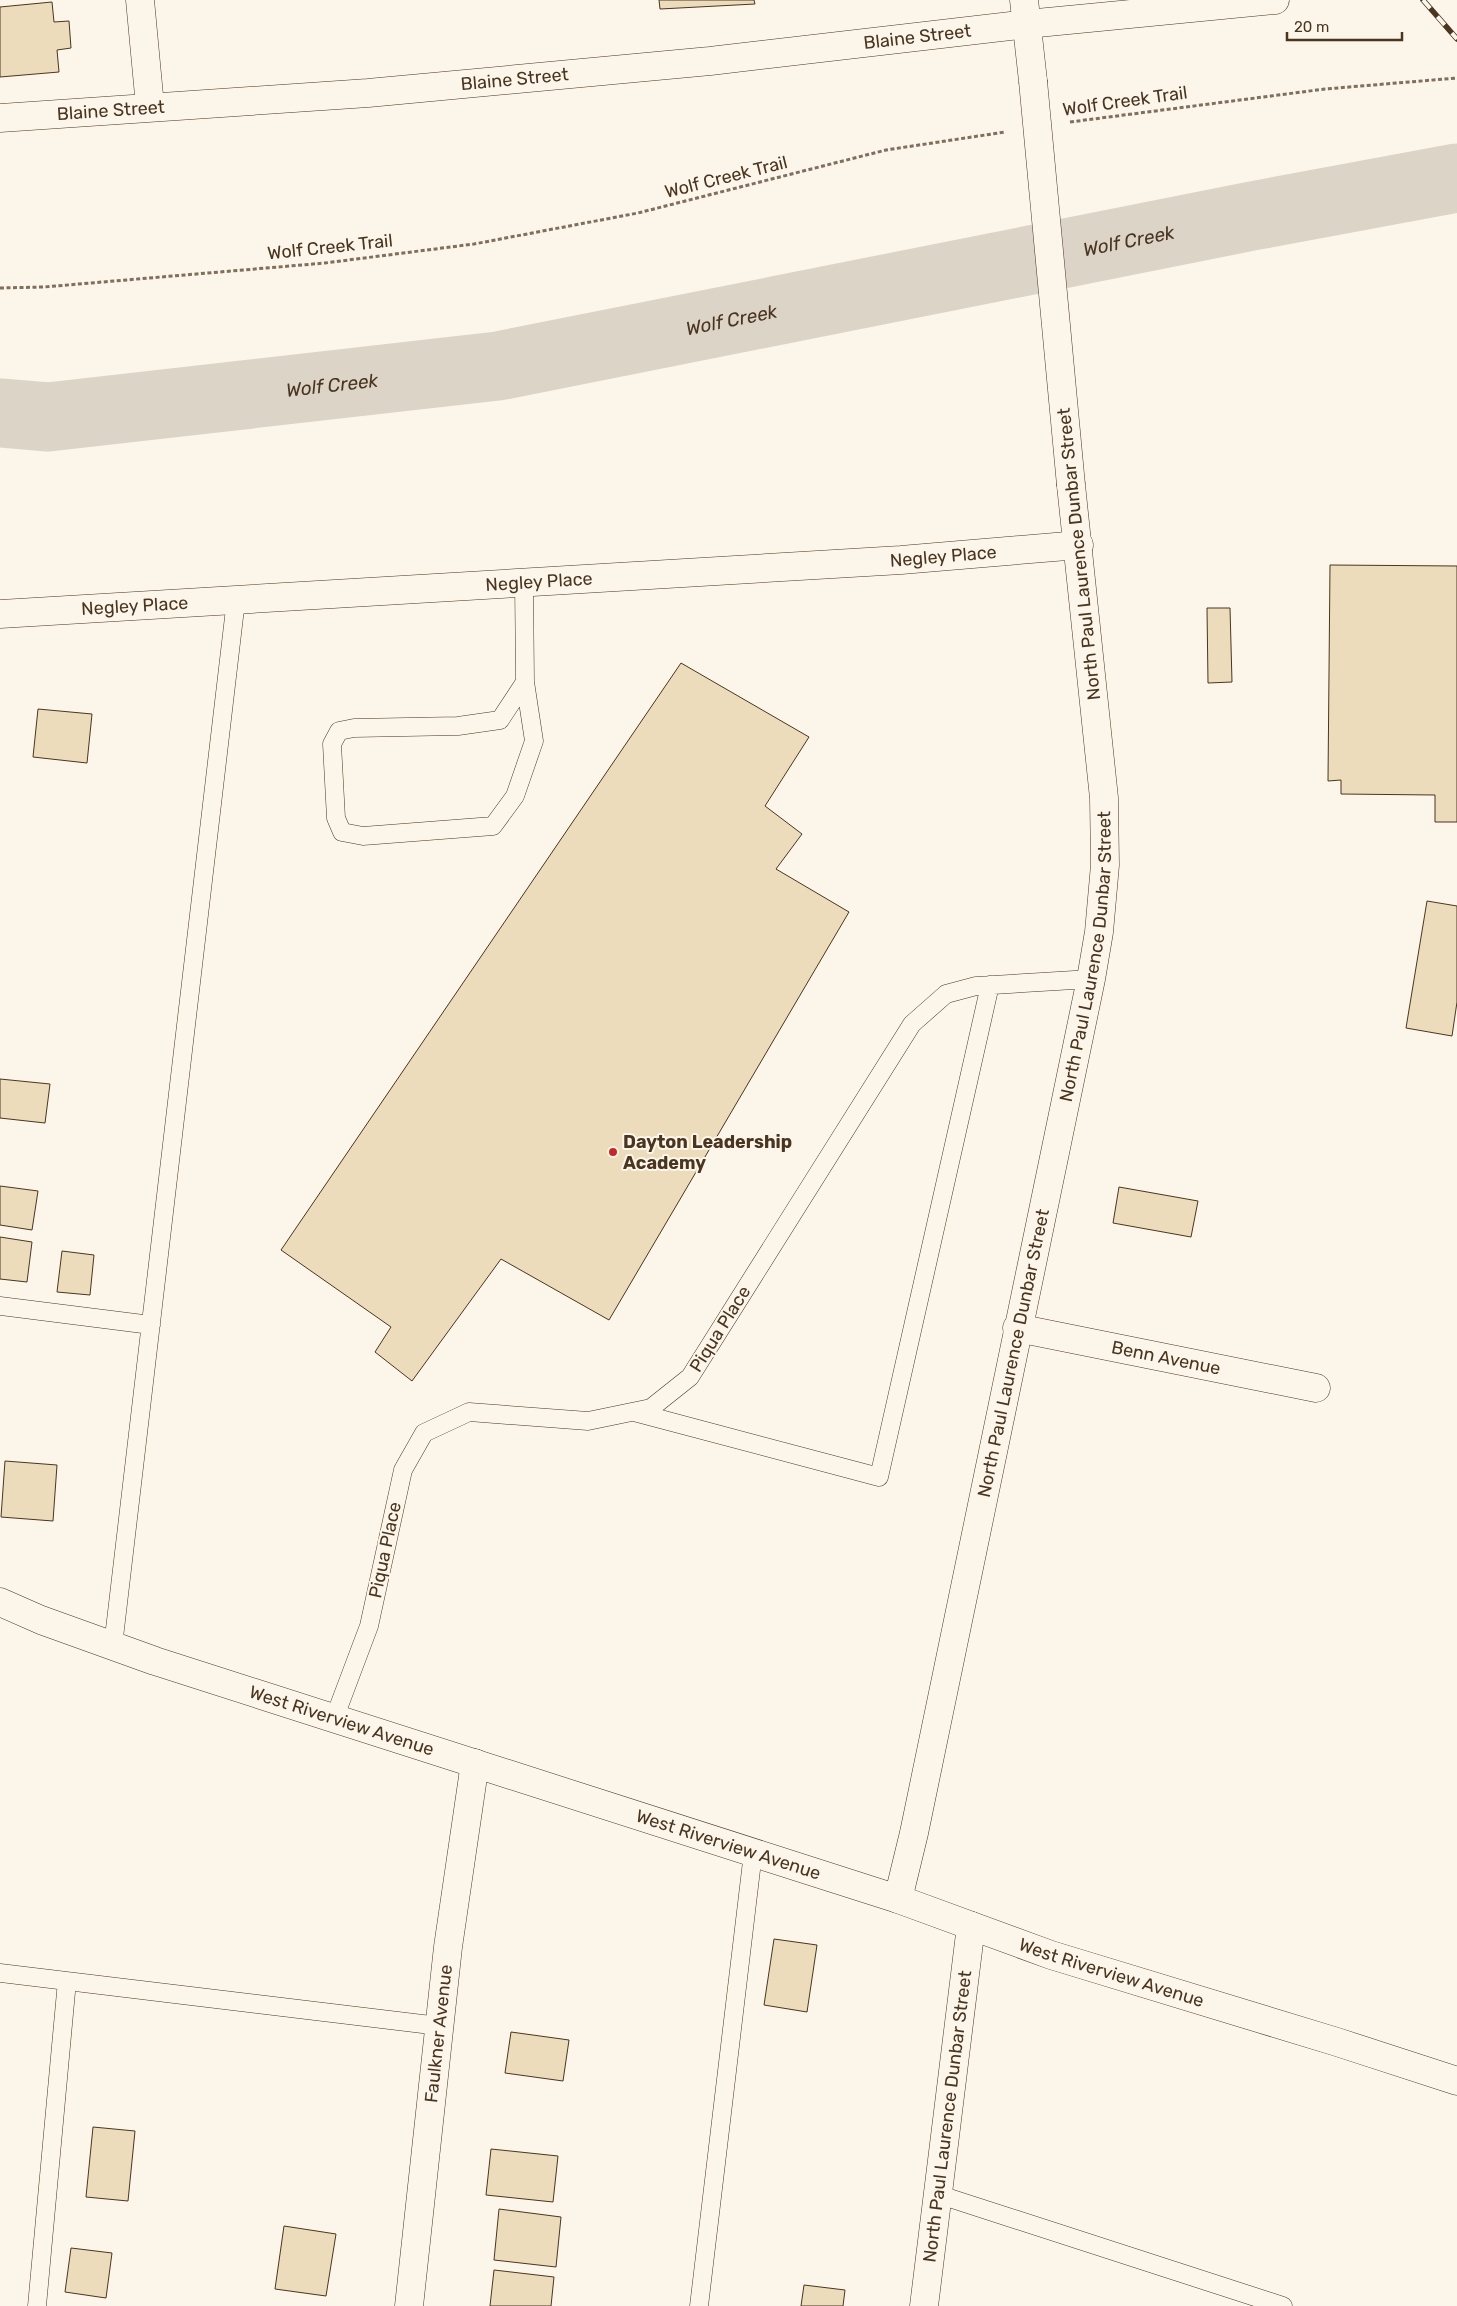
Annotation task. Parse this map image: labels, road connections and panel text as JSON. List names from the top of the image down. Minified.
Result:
{"streets":{"street":["Blaine Street","North Paul Laurence Dunbar Street","Negley Place","Benn Avenue","West Riverview Avenue","Faulkner Avenue"],"lane":["Piqua Place"],"path":["Wolf Creek Trail"]},"crossings":[["Blaine Street","North Paul Laurence Dunbar Street"],["North Paul Laurence Dunbar Street","Negley Place"],["North Paul Laurence Dunbar Street","Piqua Place"],["North Paul Laurence Dunbar Street","Benn Avenue"],["North Paul Laurence Dunbar Street","West Riverview Avenue"],["Piqua Place","West Riverview Avenue"],["West Riverview Avenue","Faulkner Avenue"]],"water":["Wolf Creek"],"places":["Dayton Leadership Academy"],"scale_bar":"20 m"}
